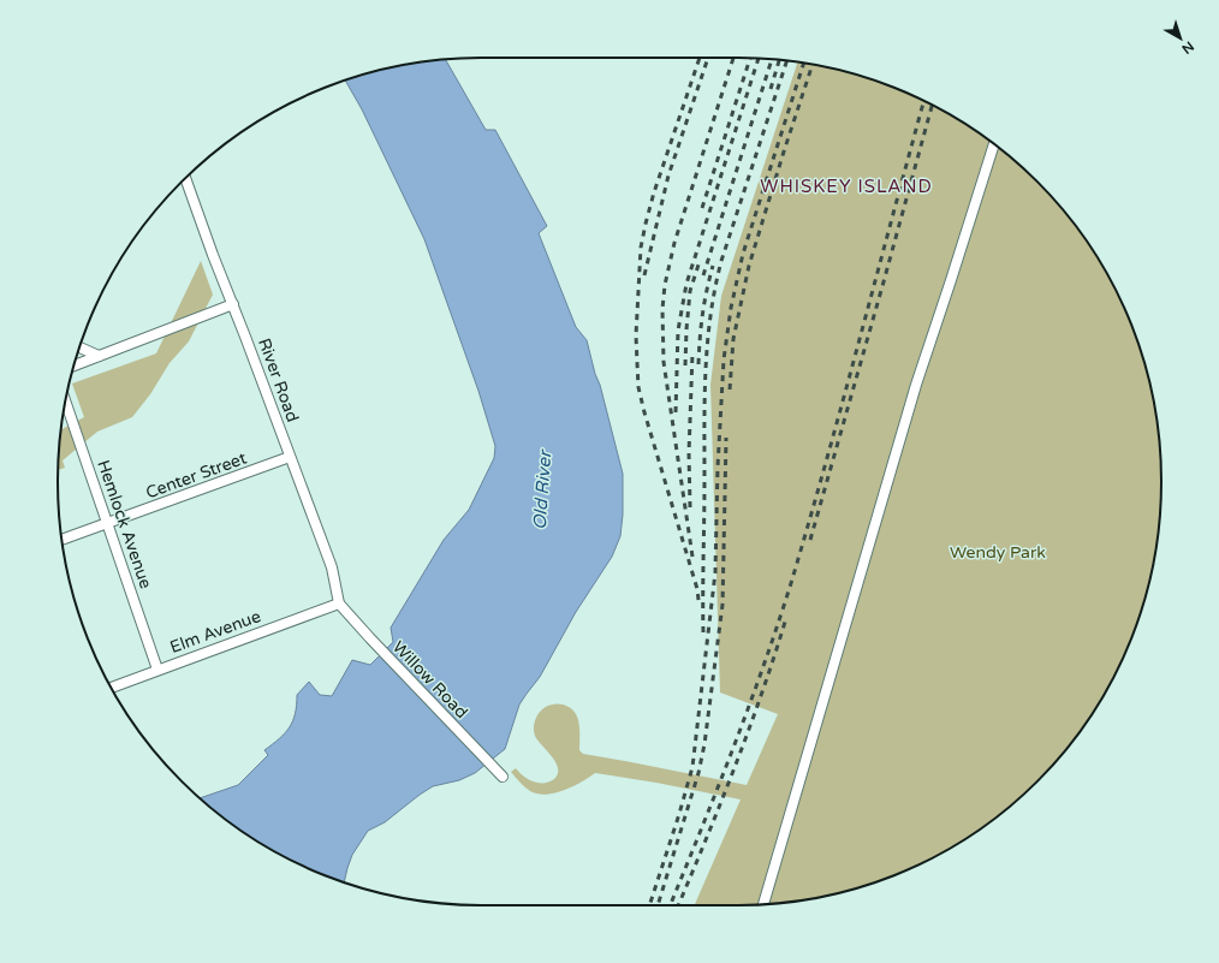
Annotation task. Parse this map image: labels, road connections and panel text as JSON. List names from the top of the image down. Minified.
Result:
{"streets":{"street":["River Road","Center Street","Hemlock Avenue","Elm Avenue","Willow Road"]},"crossings":[["River Road","Center Street"],["River Road","Elm Avenue"],["River Road","Willow Road"],["Center Street","Hemlock Avenue"],["Hemlock Avenue","Elm Avenue"],["Elm Avenue","Willow Road"]],"districts":["WHISKEY ISLAND"],"water":["Old River"],"parks":["Wendy Park"],"north":"bottom right"}
